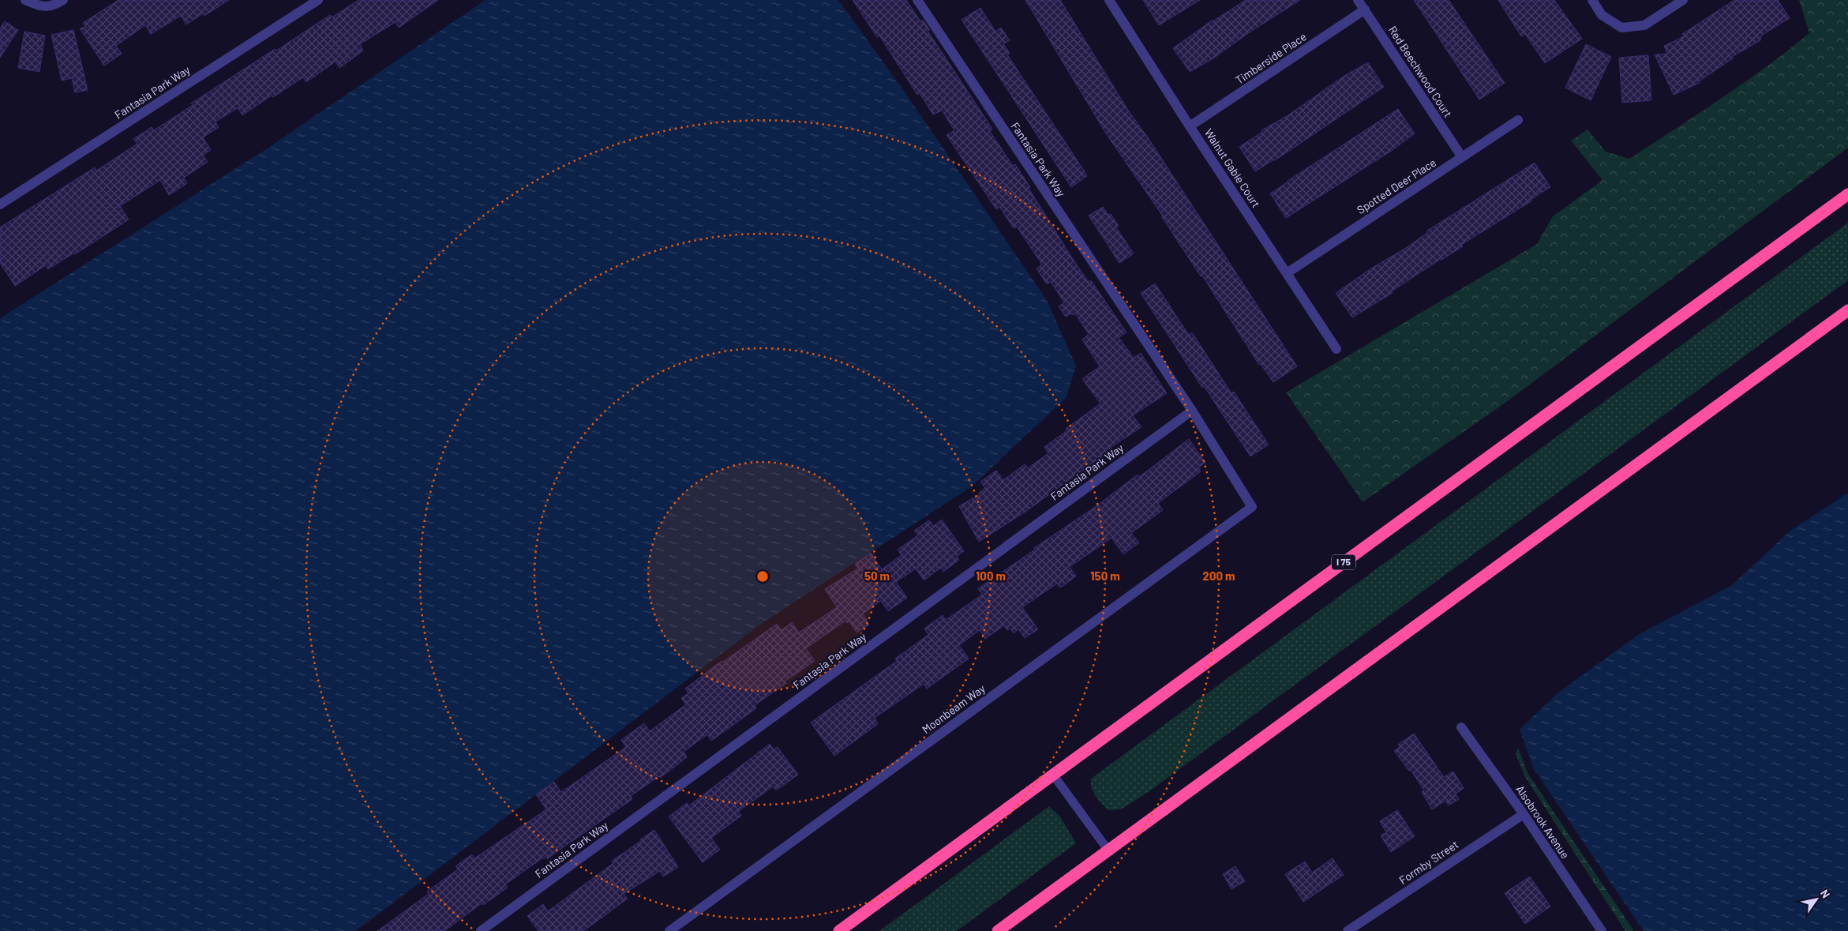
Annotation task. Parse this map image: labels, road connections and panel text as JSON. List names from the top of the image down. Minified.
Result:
{"streets":{"highway":["I 75"],"street":["Timberside Place","Red Beechwood Court","Fantasia Park Way","Walnut Gable Court","Spotted Deer Place","Moonbeam Way","Alsobrook Avenue","Formby Street"]},"crossings":[["Timberside Place","Red Beechwood Court"],["Timberside Place","Walnut Gable Court"],["Red Beechwood Court","Spotted Deer Place"],["Fantasia Park Way","Moonbeam Way"],["Walnut Gable Court","Spotted Deer Place"],["Alsobrook Avenue","Formby Street"]],"north":"top right","rings":["50 m","100 m","150 m","200 m"]}
